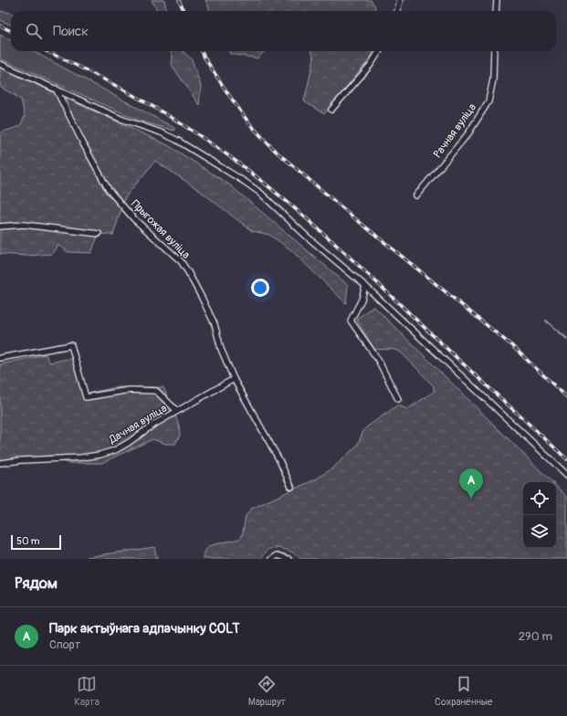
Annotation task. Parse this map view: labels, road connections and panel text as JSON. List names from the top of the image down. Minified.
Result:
{"streets":{"street":["Рачная вуліца","Прыгожая вуліца","Дачная вуліца"]},"crossings":[["Прыгожая вуліца","Дачная вуліца"]],"scale_bar":"50 m","page":{"search":"Поиск","pins":"A","scale":"50 m","heading":"Рядом","list":[{"mark":"A","name":"Парк актыўнага адпачынку COLT","note":"Спорт","value":"290 m"}],"nav":["Карта","Маршрут","Сохранённые"]}}
